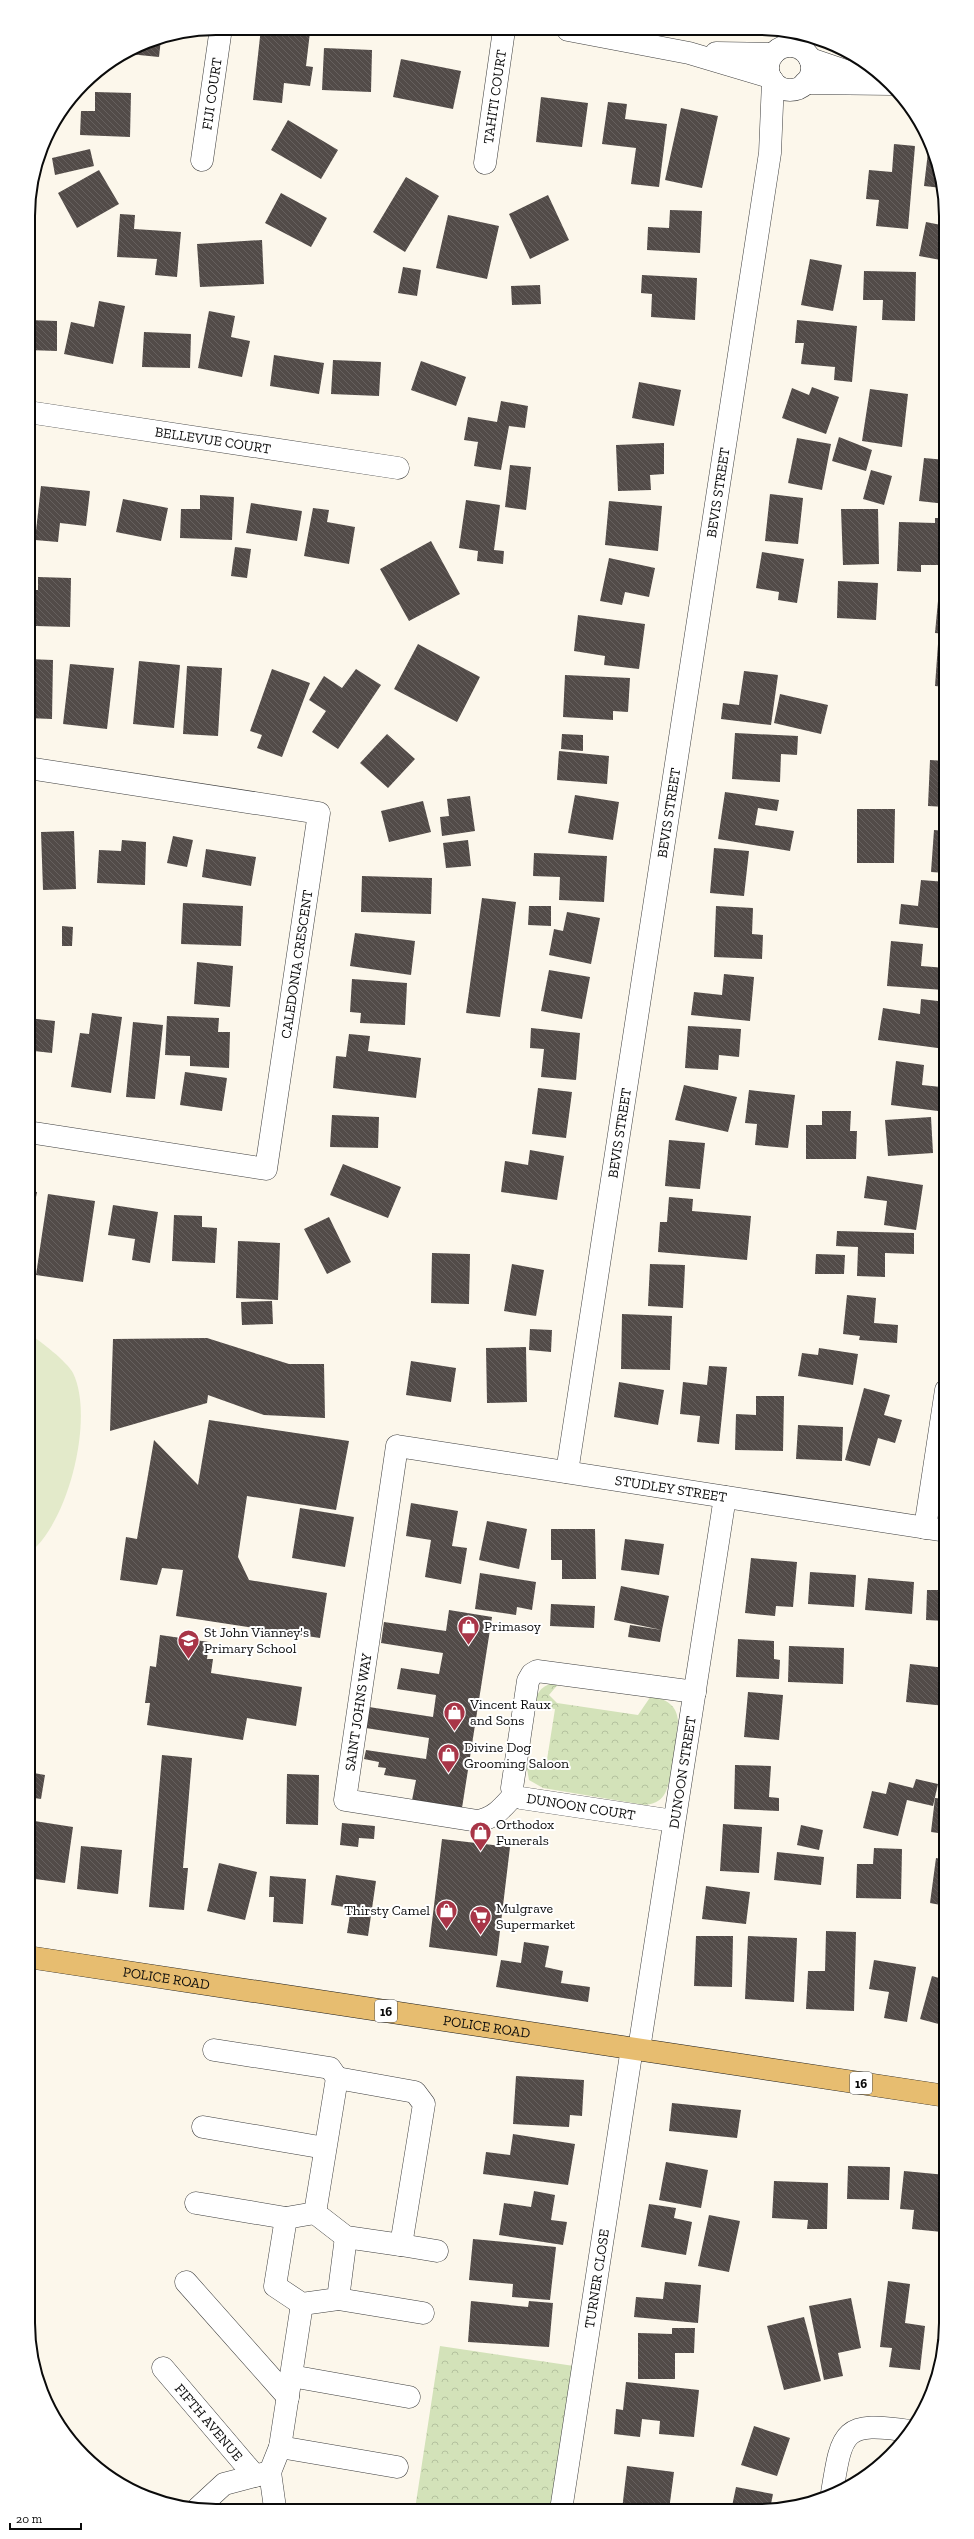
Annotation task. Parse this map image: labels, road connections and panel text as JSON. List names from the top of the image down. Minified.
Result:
{"streets":{"main road":["POLICE ROAD","16"],"street":["FIJI COURT","TAHITI COURT","BELLEVUE COURT","BEVIS STREET","CALEDONIA CRESCENT","STUDLEY STREET","SAINT JOHNS WAY","DUNOON STREET","DUNOON COURT","TURNER CLOSE","FIFTH AVENUE"]},"crossings":[["BEVIS STREET","STUDLEY STREET"],["STUDLEY STREET","SAINT JOHNS WAY"],["STUDLEY STREET","DUNOON STREET"],["SAINT JOHNS WAY","DUNOON COURT"],["DUNOON STREET","DUNOON COURT"],["DUNOON STREET","POLICE ROAD"],["DUNOON STREET","TURNER CLOSE"],["POLICE ROAD","TURNER CLOSE"]],"places":{"shop":["Primasoy","Vincent Raux and Sons","Divine Dog Grooming Saloon","Orthodox Funerals","Thirsty Camel"],"school or university":["St John Vianney's Primary School"],"supermarket":["Mulgrave Supermarket"]},"scale_bar":"20 m"}
